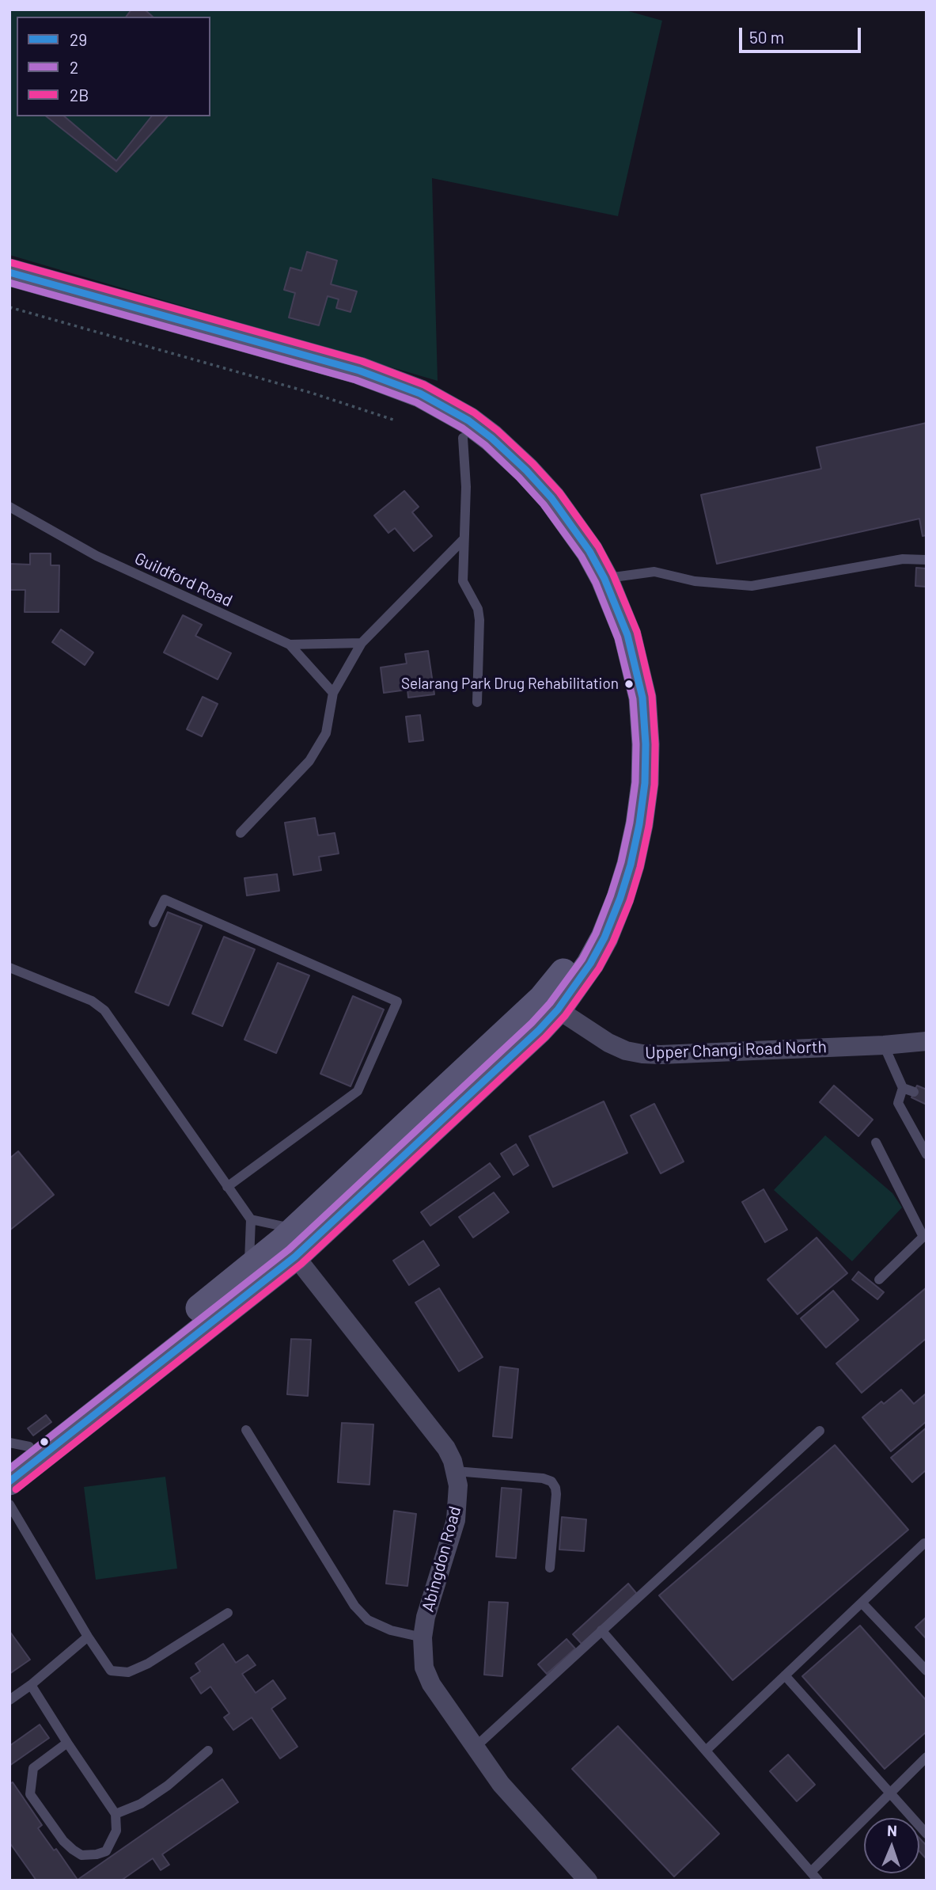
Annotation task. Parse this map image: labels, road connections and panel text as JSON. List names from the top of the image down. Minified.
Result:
{"streets":{"street":["Upper Changi Road North","Abingdon Road"],"lane":["Guildford Road"]},"places":["Selarang Park Drug Rehabilitation"],"lines":["transit line 2B","transit line 29","transit line 2"],"legend":["29","2","2B"],"scale_bar":"50 m","north":"top"}
